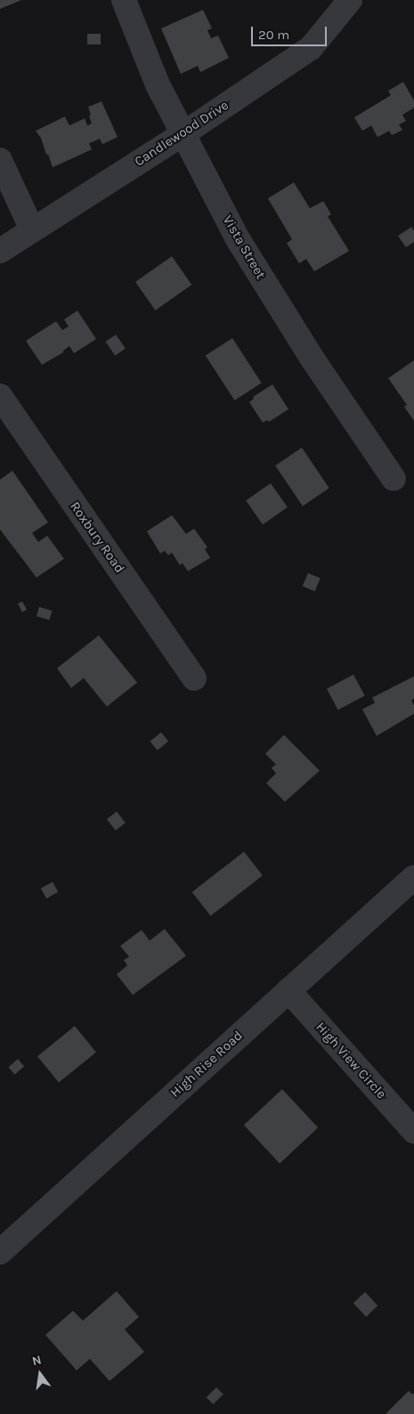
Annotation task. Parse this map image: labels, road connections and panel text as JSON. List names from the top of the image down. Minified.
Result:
{"streets":{"street":["Candlewood Drive","Vista Street","Roxbury Road","High View Circle","High Rise Road"]},"crossings":[["Candlewood Drive","Vista Street"],["High View Circle","High Rise Road"]],"scale_bar":"20 m","north":"top"}
